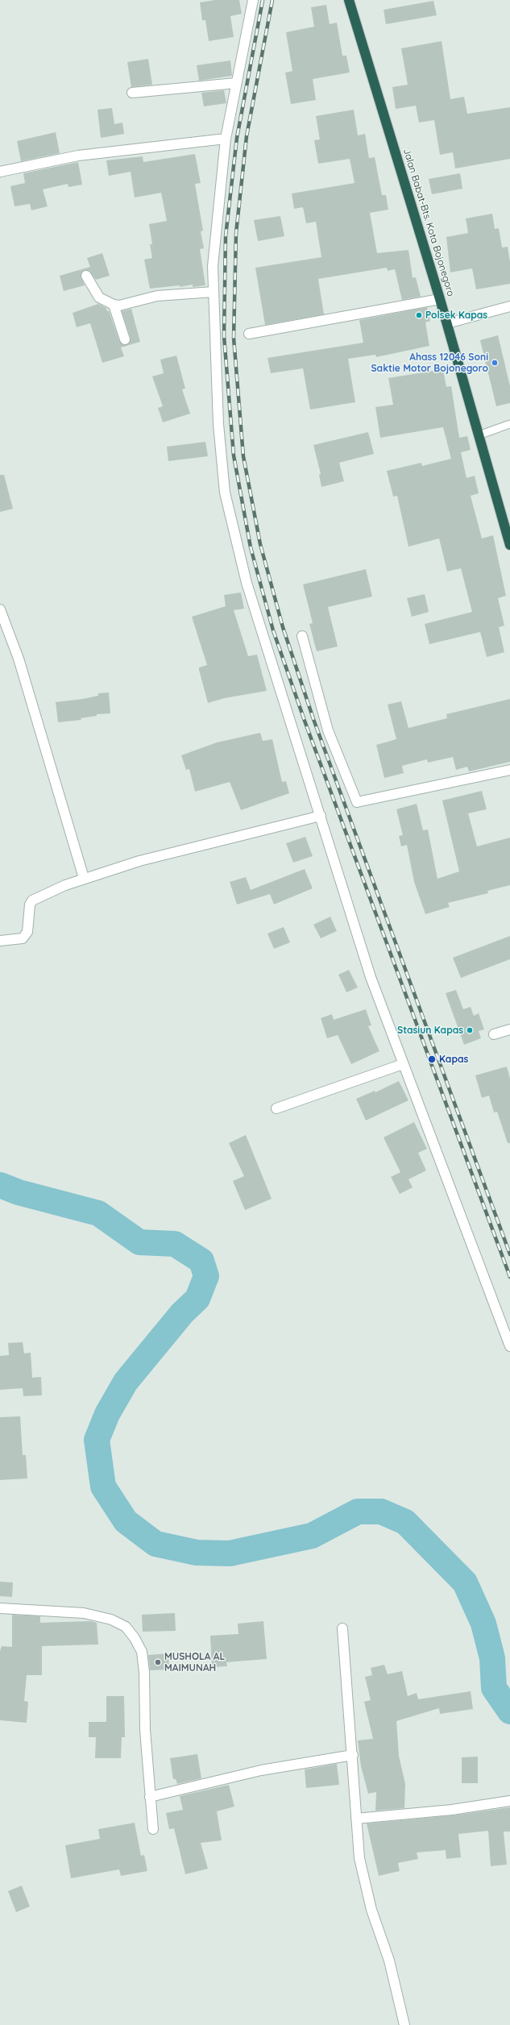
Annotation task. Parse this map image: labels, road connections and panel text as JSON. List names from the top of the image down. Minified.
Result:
{"streets":{"highway":["Jalan Babat-Bts. Kota Bojonegoro"]},"places":["Polsek Kapas","Ahass 12046 Soni Saktie Motor Bojonegoro","Stasiun Kapas","Kapas","MUSHOLA AL MAIMUNAH"]}
